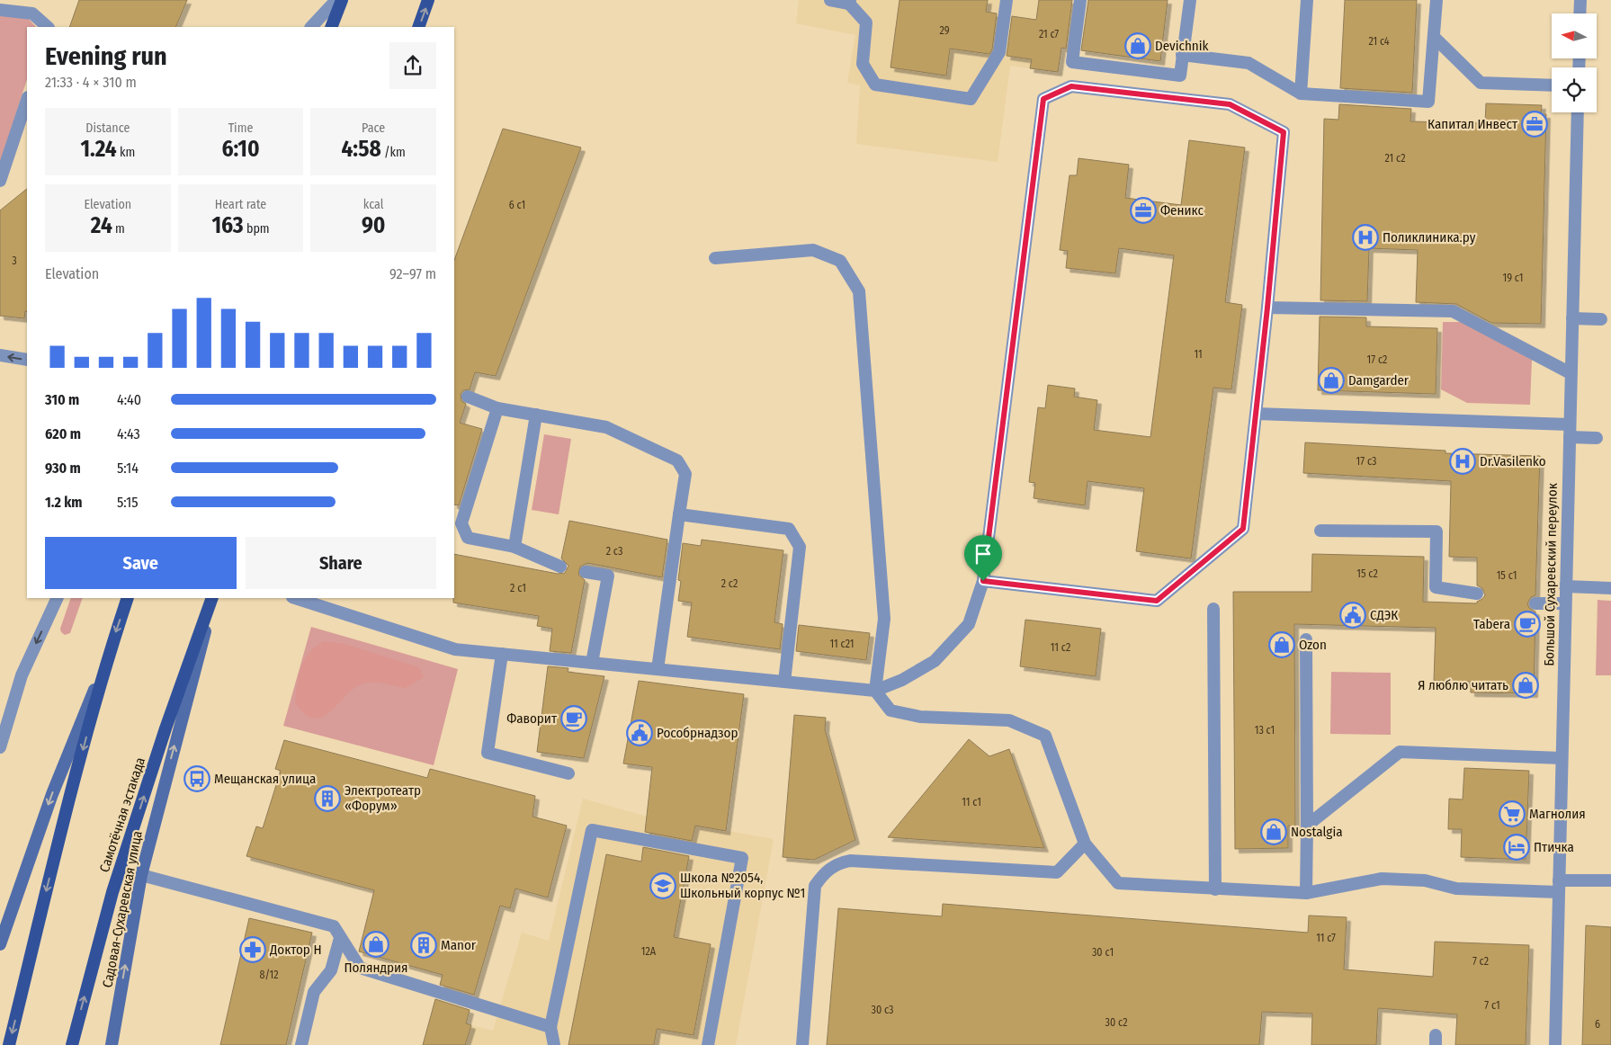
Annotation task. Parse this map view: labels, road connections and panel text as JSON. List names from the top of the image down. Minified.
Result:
{"streets":{"main road":["Самотёчная эстакада","Садовая-Сухаревская улица"],"street":["Большой Сухаревский переулок"]},"places":{"shop":["Devichnik","Damgarder","Ozon","Я люблю читать","Nostalgia","Поляндрия"],"office":["Капитал Инвест","Феникс"],"hospital":["Поликлиника.ру","Dr.Vasilenko"],"public building":["СДЭК","Рособрнадзор"],"cafe":["Tabera","Фаворит"],"bus stop":["Мещанская улица"],"building":["Электротеатр «Форум»","Manor"],"supermarket":["Магнолия"],"hotel":["Птичка"],"school or university":["Школа №2054, Школьный корпус №1"],"pharmacy":["Доктор Н"]},"house_numbers":["29","21 с7","21 с4","21 с2","6 с1","3","19 с1","11","17 с2","17 с3","2 с3","15 с2","15 с1","2 с2","2 с1","11 с21","11 c2","13 с1","11 с1","11 с7","12А","30 с1","7 с2","8/12","7 с1","30 с3","30 с2","6"],"north":"left","page":{"heading":["Evening run","21:33 · 4 × 310 m"],"stats":[["Distance","1.24 km"],["Time","6:10"],["Pace","4:58 /km"],["Elevation","24 m"],["Heart rate","163 bpm"],["kcal","90"]],"chart":["Elevation","92–97 m"],"list":[{"name":"310 m","note":"4:40"},{"name":"620 m","note":"4:43"},{"name":"930 m","note":"5:14"},{"name":"1.2 km","note":"5:15"}],"buttons":["Save","Share"]}}
